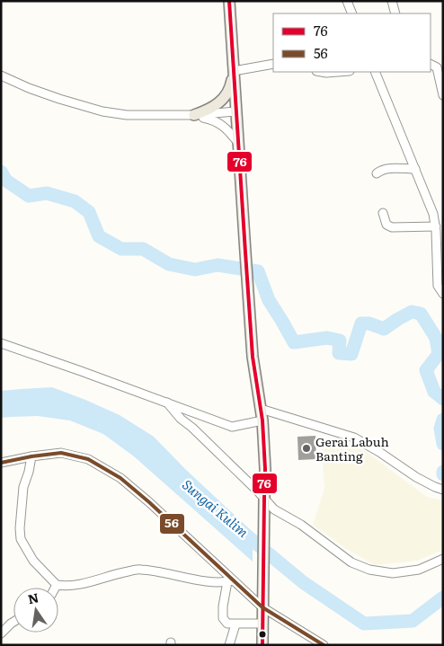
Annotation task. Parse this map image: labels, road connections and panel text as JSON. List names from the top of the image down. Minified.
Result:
{"water":["Sungai Kulim"],"places":["Gerai Labuh Banting"],"lines":["transit line 76","transit line 56"],"legend":["76","56"],"north":"top"}
